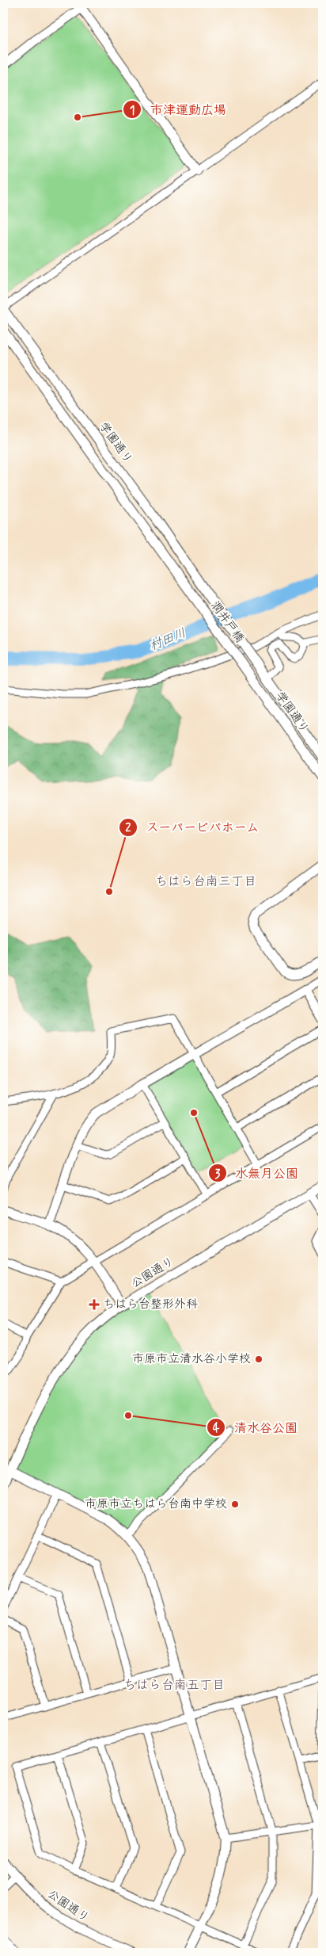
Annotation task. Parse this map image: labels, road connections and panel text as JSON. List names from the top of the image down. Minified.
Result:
{"streets":{"street":["学園通り","潤井戸橋","公園通り"]},"crossings":[["学園通り","潤井戸橋"]],"districts":["ちはら台南三丁目","ちはら台南五丁目"],"water":["村田川"],"places":{"other":["市津運動広場","スーパービバホーム","水無月公園","市原市立清水谷小学校","清水谷公園","市原市立ちはら台南中学校"],"health":["ちはら台整形外科"]}}
